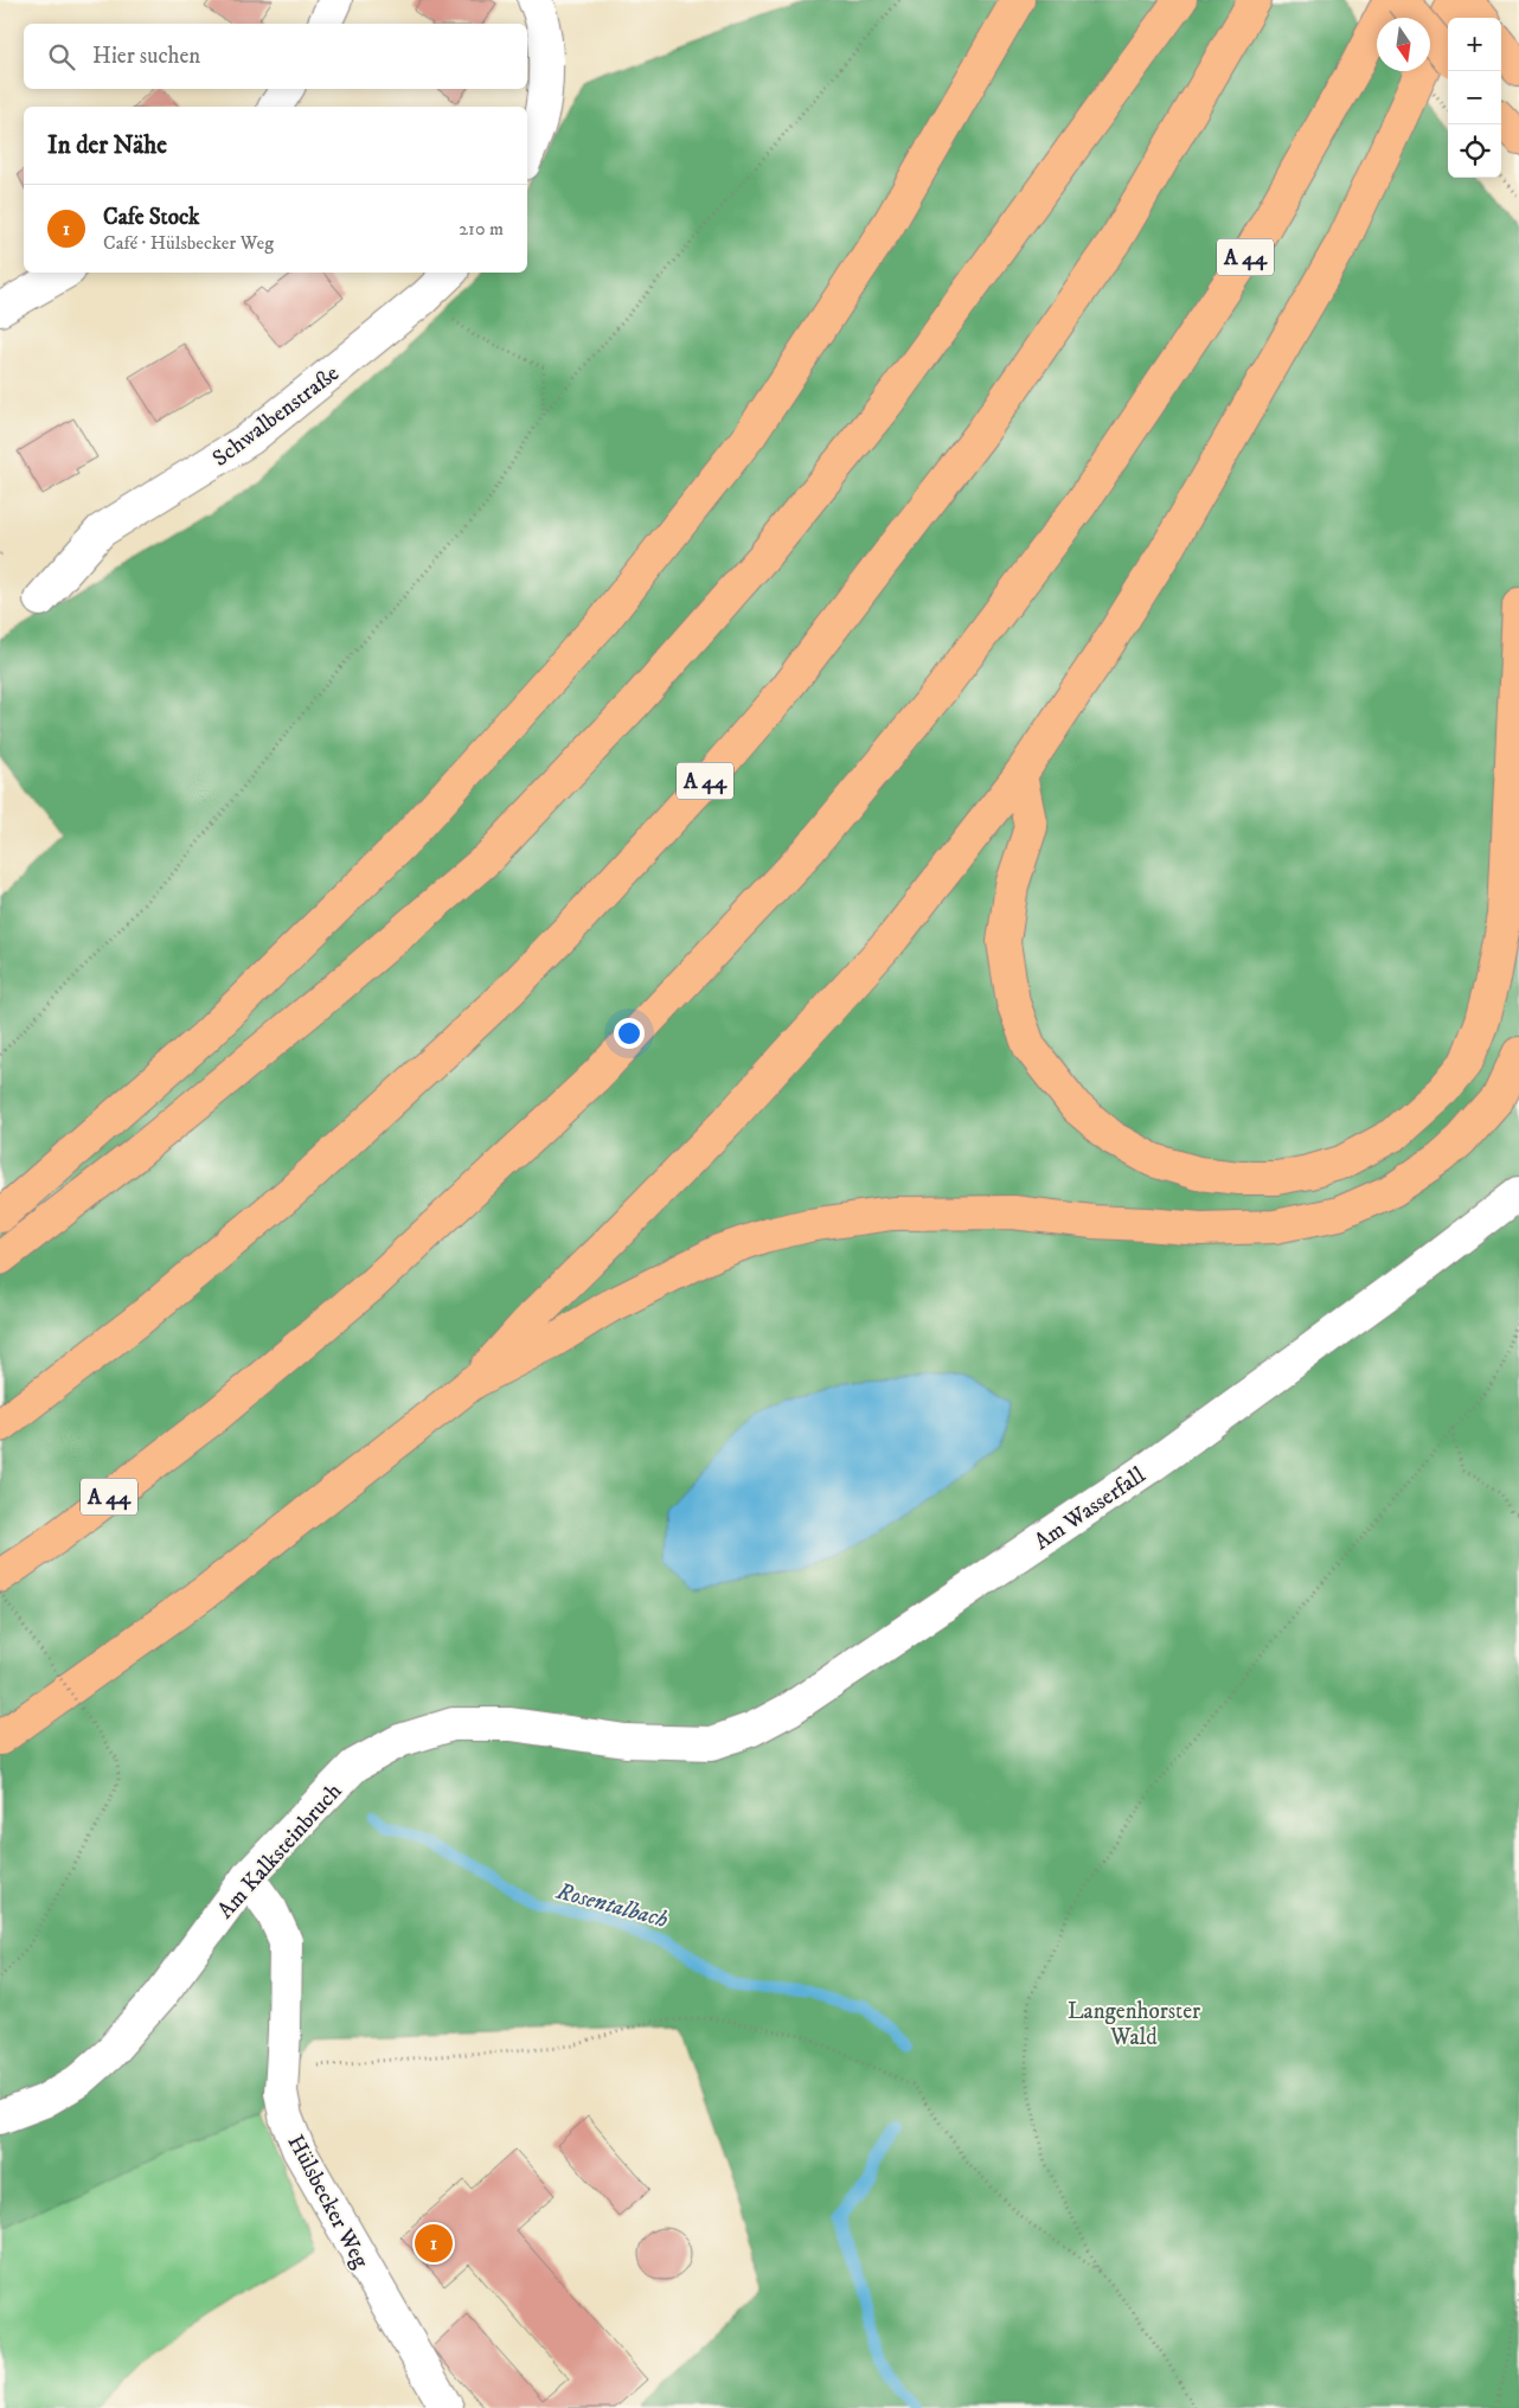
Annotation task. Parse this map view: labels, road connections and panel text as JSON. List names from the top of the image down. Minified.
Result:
{"streets":{"main road":["A 44"],"street":["Schwalbenstraße","Am Wasserfall","Am Kalksteinbruch","Hülsbecker Weg"]},"crossings":[["Am Wasserfall","Am Kalksteinbruch"],["Am Kalksteinbruch","Hülsbecker Weg"]],"water":["Rosentalbach"],"parks":["Langenhorster Wald"],"north":"bottom","page":{"map_buttons":["+","−"],"search":"Hier suchen","heading":"In der Nähe","list":[{"mark":"1","name":"Cafe Stock","note":"Café · Hülsbecker Weg","value":"210 m"}],"pins":"1"}}
